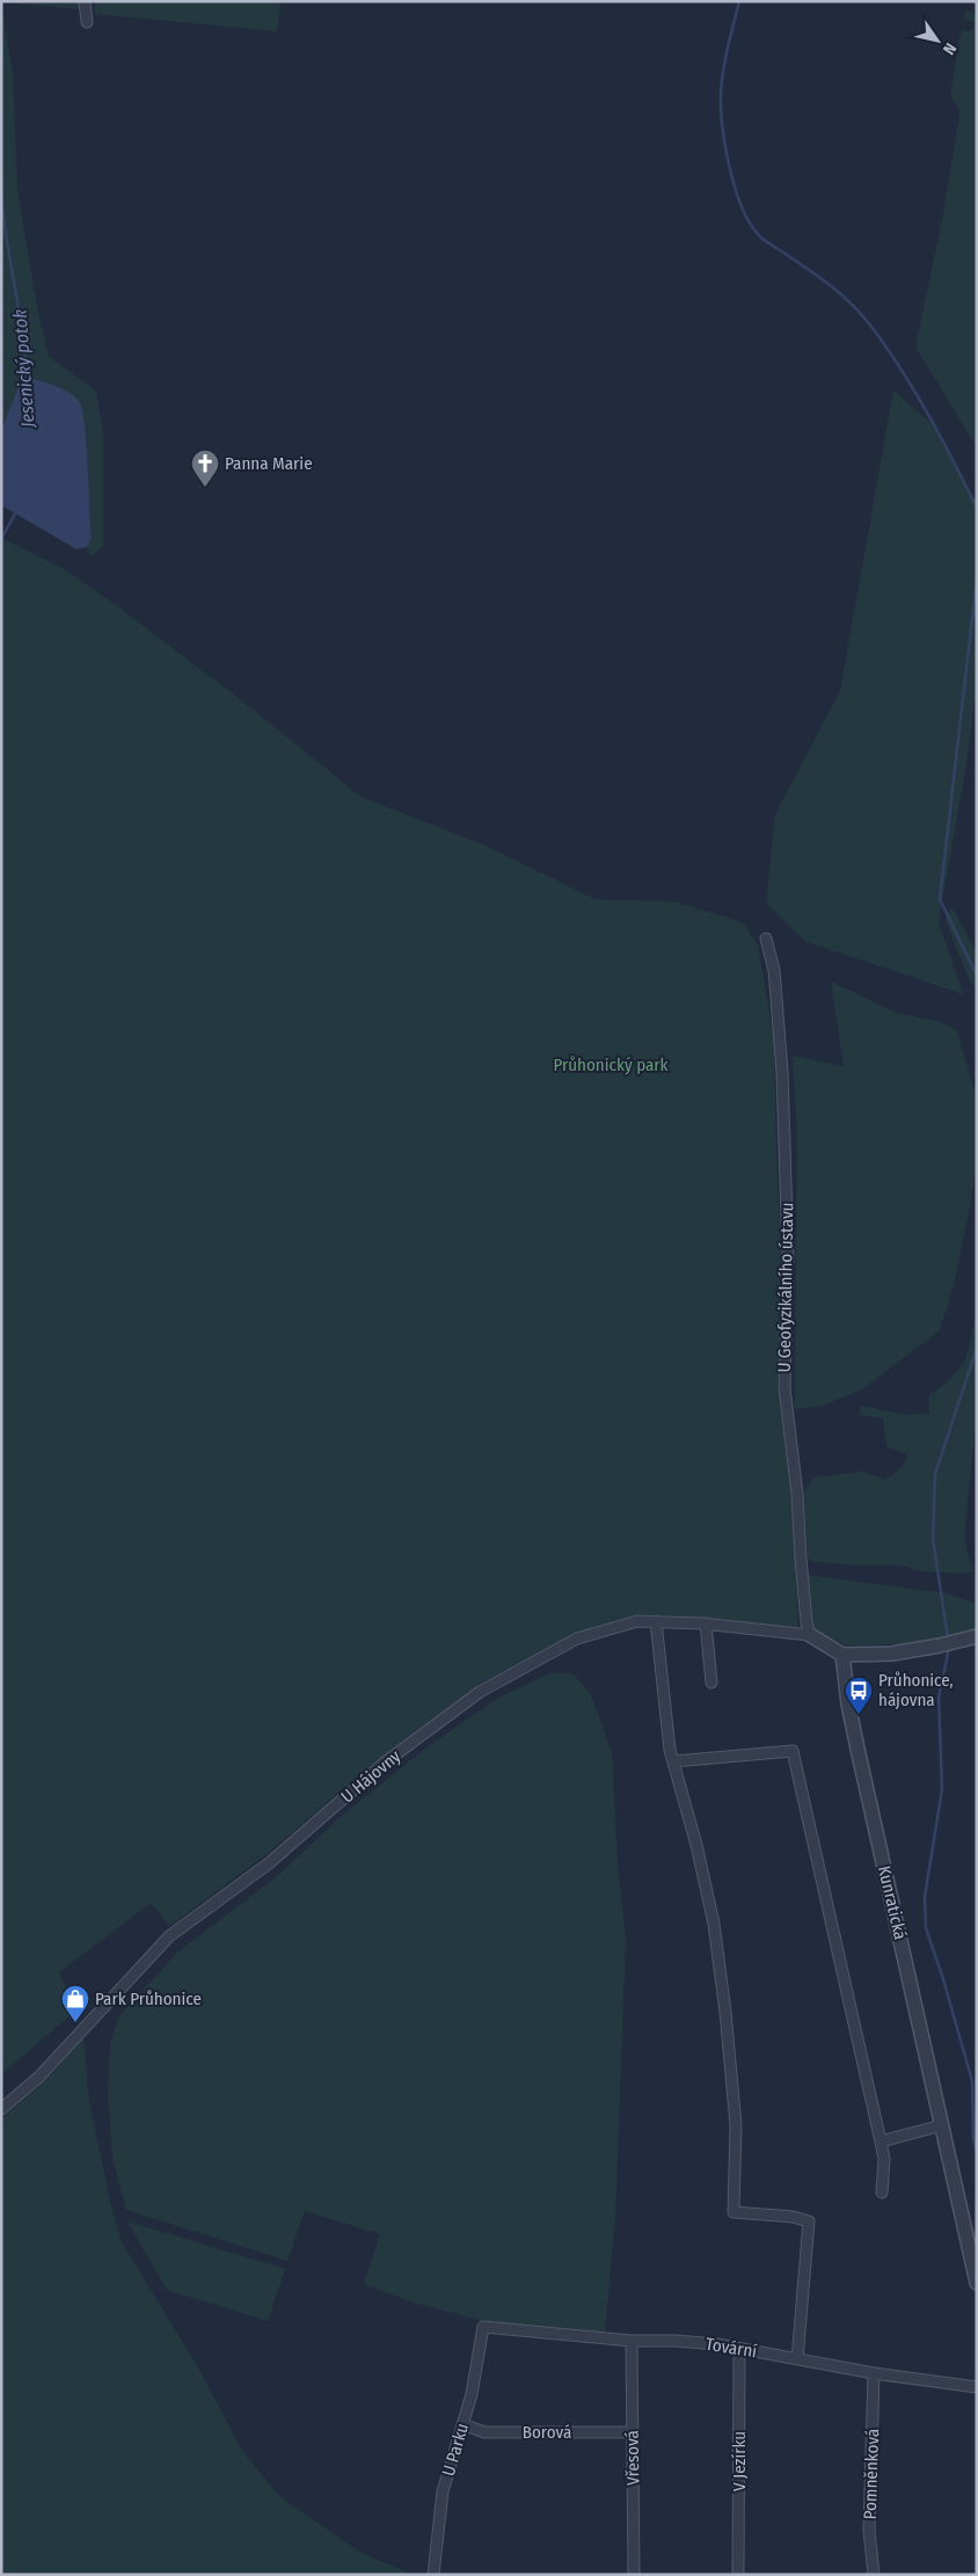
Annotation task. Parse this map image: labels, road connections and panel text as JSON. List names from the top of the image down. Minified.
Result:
{"streets":{"street":["U Geofyzikálního ústavu","U Hájovny","Kunratická","Tovární","Borová","U Parku","Vřesová","V Jezírku","Pomněnková"]},"crossings":[["U Geofyzikálního ústavu","U Hájovny"],["U Hájovny","Kunratická"],["Tovární","U Parku"],["Tovární","Vřesová"],["Tovární","V Jezírku"],["Tovární","Pomněnková"],["Borová","U Parku"],["Borová","Vřesová"]],"water":["Jesenický potok"],"parks":["Průhonický park"],"places":{"church":["Panna Marie"],"bus stop":["Průhonice, hájovna"],"shop":["Park Průhonice"]},"north":"bottom right"}
